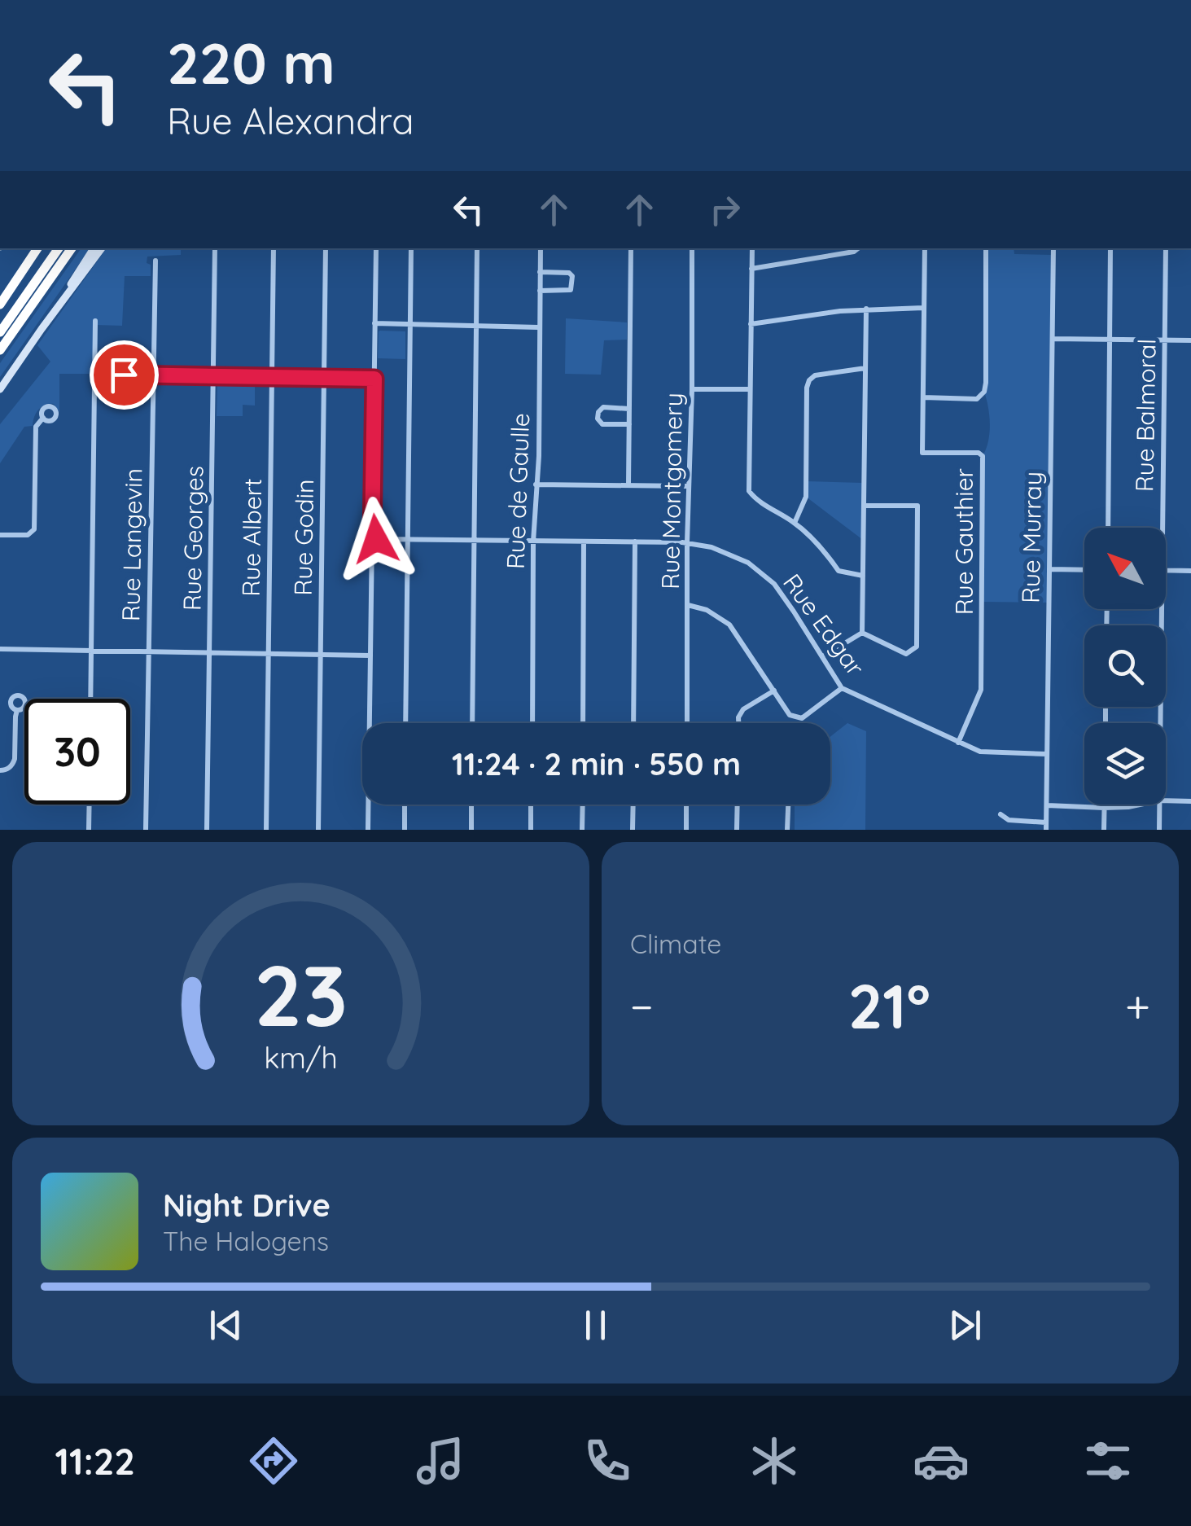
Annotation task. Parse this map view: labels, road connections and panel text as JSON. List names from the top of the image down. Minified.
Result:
{"streets":{"street":["Rue Balmoral","Rue de Gaulle","Rue Montgomery","Rue Albert","Rue Godin","Rue Murray","Rue Georges","Rue Gauthier","Rue Langevin","Rue Edgar"]},"crossings":[["Rue de Gaulle","Rue Edgar"],["Rue Montgomery","Rue Edgar"],["Rue Murray","Rue Edgar"],["Rue Gauthier","Rue Edgar"]],"north":"top left","page":{"turn":["220 m","Rue Alexandra"],"limit":"30","trip":"11:24 · 2 min · 550 m","tile":"Climate","heat":["−","21°","+"],"song":["Night Drive","The Halogens"],"tabs":"11:22","gauge":["23","km/h"]}}
